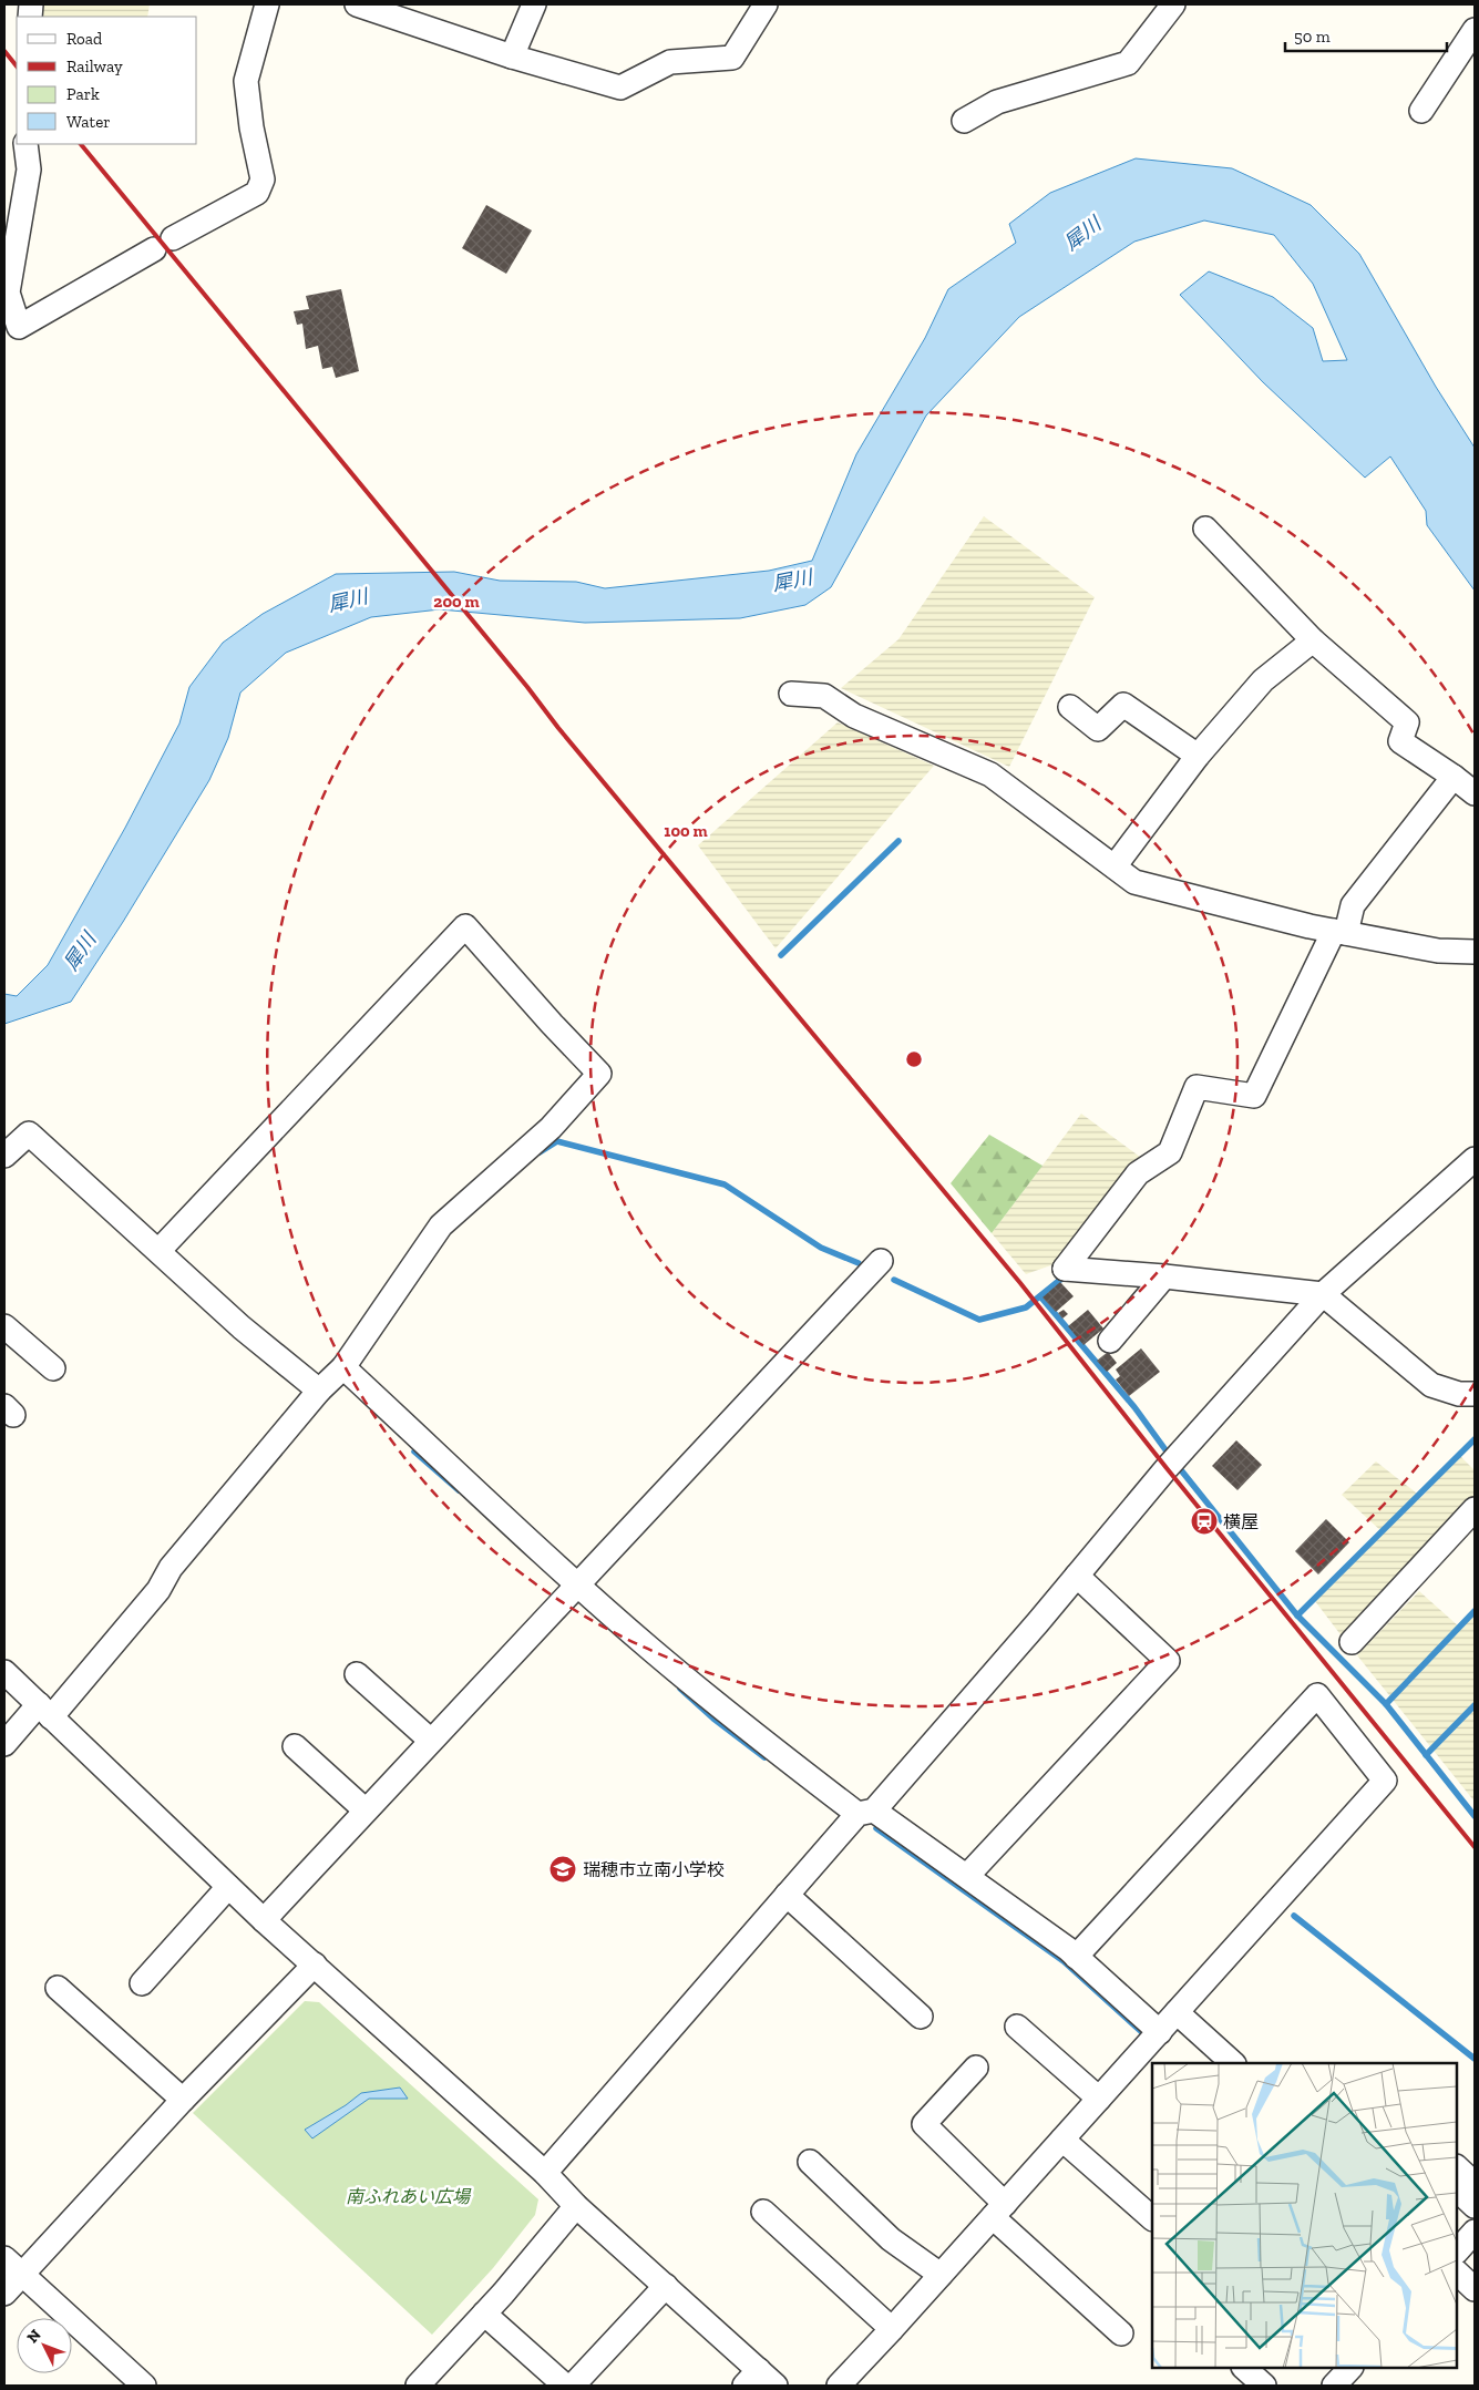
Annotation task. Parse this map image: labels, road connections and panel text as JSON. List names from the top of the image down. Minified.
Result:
{"water":["犀川"],"parks":["南ふれあい広場"],"places":{"station":["横屋"],"school or university":["瑞穂市立南小学校"]},"legend":["Road","Railway","Park","Water"],"scale_bar":"50 m","north":"top left","rings":["200 m","100 m"]}
